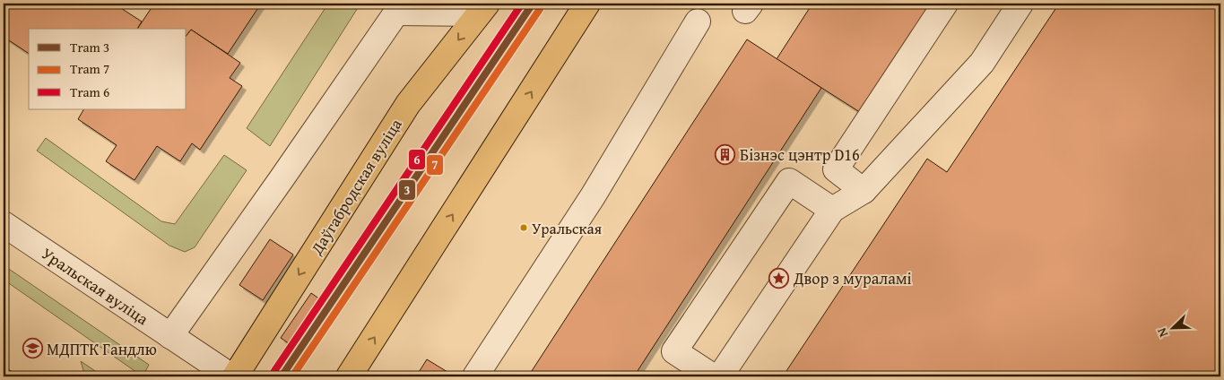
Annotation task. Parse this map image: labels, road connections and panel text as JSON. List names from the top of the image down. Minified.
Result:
{"streets":{"main road":["Даўгабродская вуліца"],"street":["Уральская вуліца"]},"places":{"building":["Бізнэс цэнтр D16"],"other":["Уральская"],"place":["Двор з мураламі"],"school or university":["МДПТК Гандлю"]},"lines":["tram line 3","tram line 6","tram line 7"],"legend":["Tram 3","Tram 7","Tram 6"],"north":"bottom left"}
